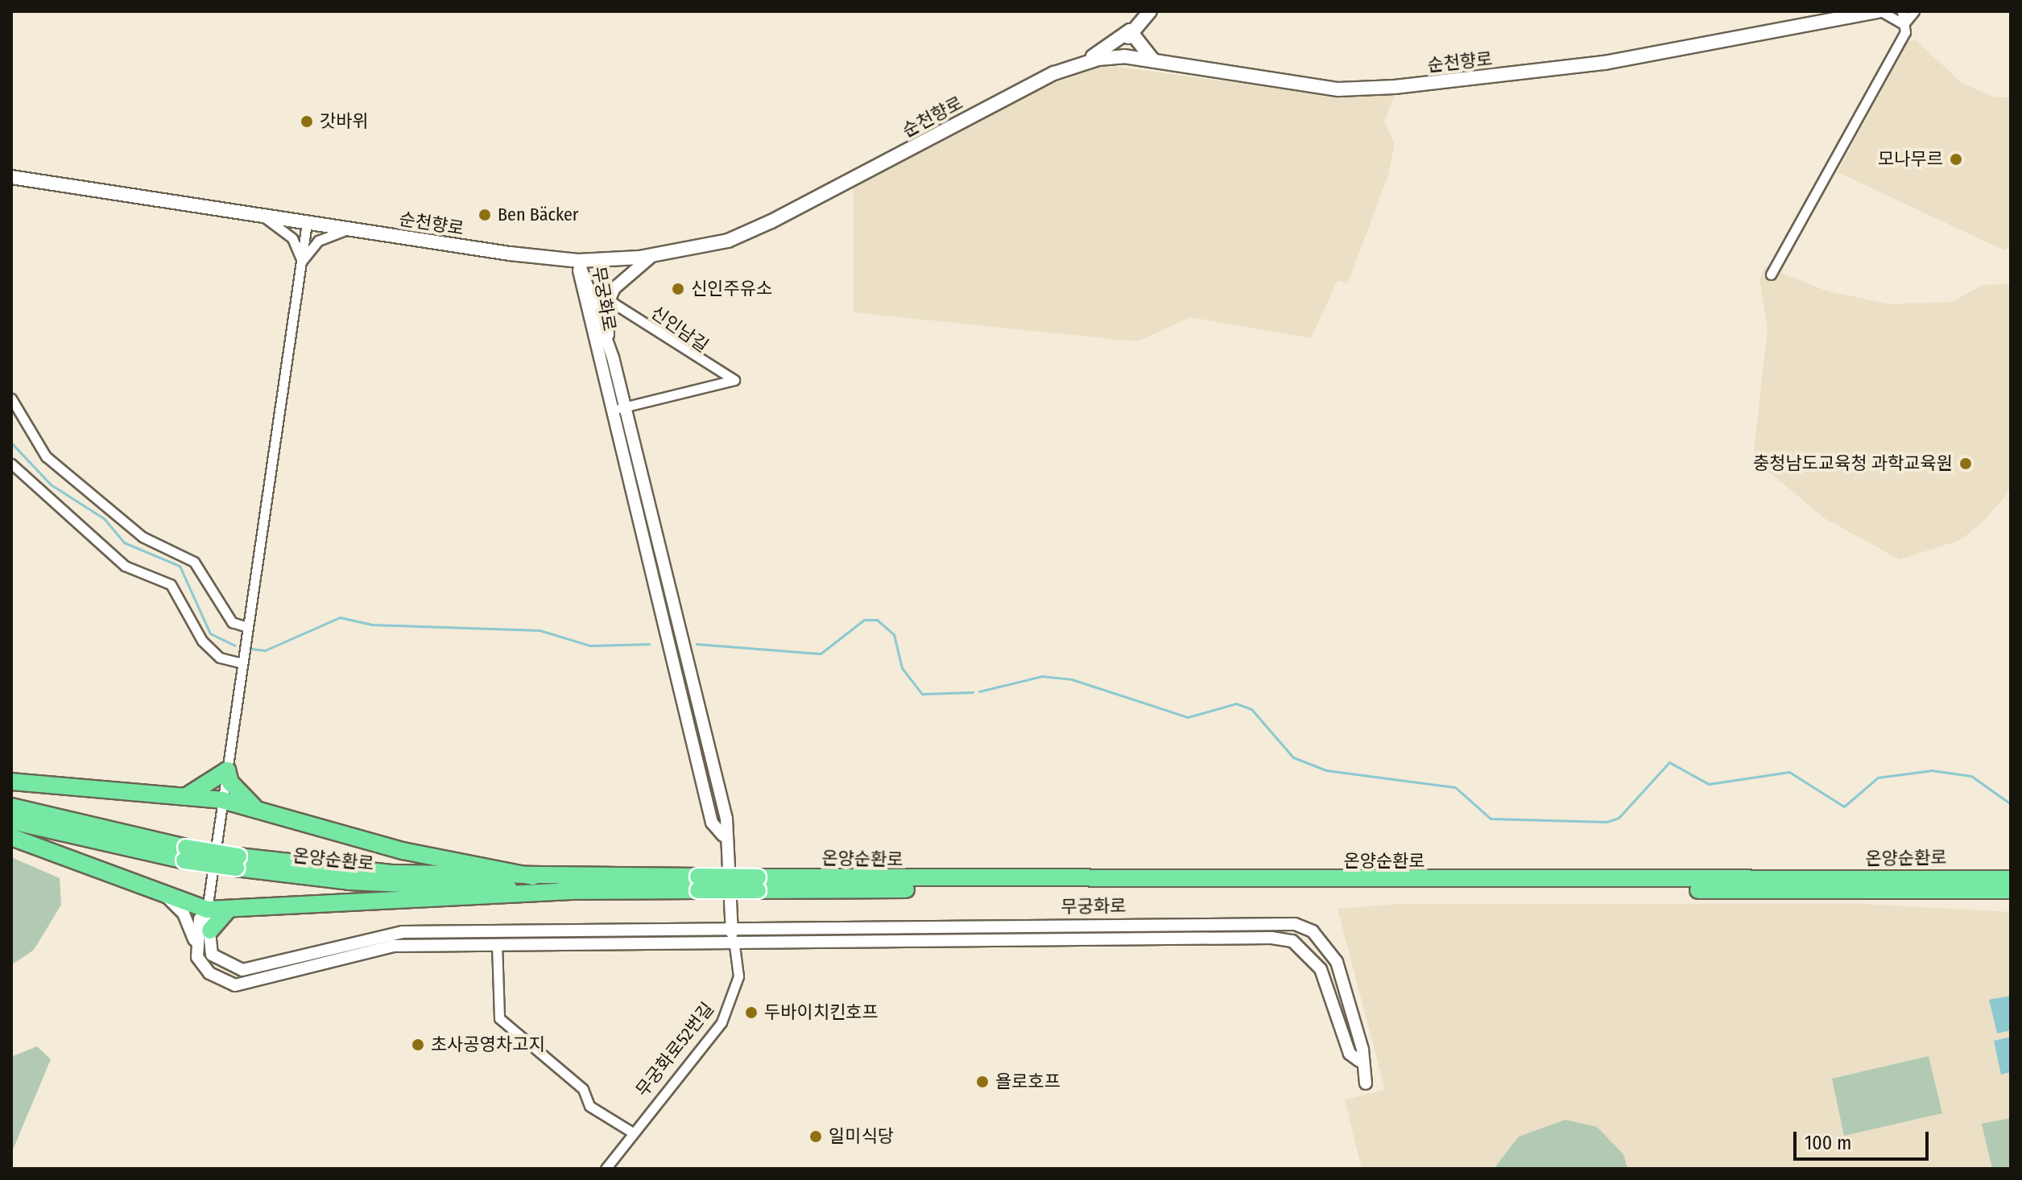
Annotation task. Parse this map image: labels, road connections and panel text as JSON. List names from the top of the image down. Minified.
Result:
{"streets":{"highway":["온양순환로"],"main road":["순천향로"],"street":["무궁화로","신인남길","무궁화로52번길"]},"crossings":[["순천향로","무궁화로"],["무궁화로","신인남길"],["무궁화로","무궁화로52번길"]],"places":["갓바위","모나무르","Ben Bäcker","신인주유소","충청남도교육청 과학교육원","두바이치킨호프","초사공영차고지","욜로호프","일미식당"],"scale_bar":"100 m"}
